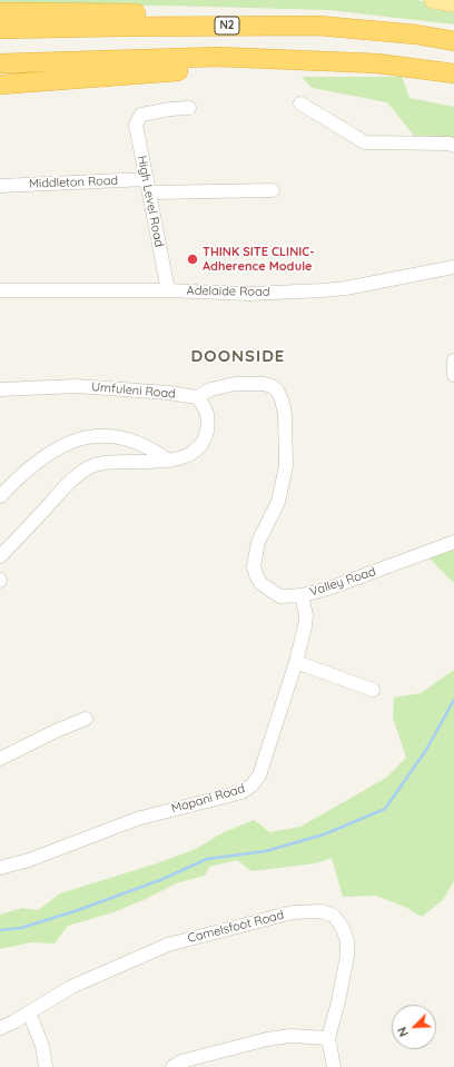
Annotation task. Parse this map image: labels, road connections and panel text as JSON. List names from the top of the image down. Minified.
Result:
{"streets":{"highway":["N2"],"street":["Middleton Road","High Level Road","Adelaide Road","Umfuleni Road","Valley Road","Mopani Road","Camelsfoot Road"]},"crossings":[["Middleton Road","High Level Road"],["High Level Road","Adelaide Road"],["Umfuleni Road","Valley Road"],["Valley Road","Mopani Road"]],"districts":["DOONSIDE"],"places":["THINK SITE CLINIC- Adherence Module"],"north":"bottom left"}
